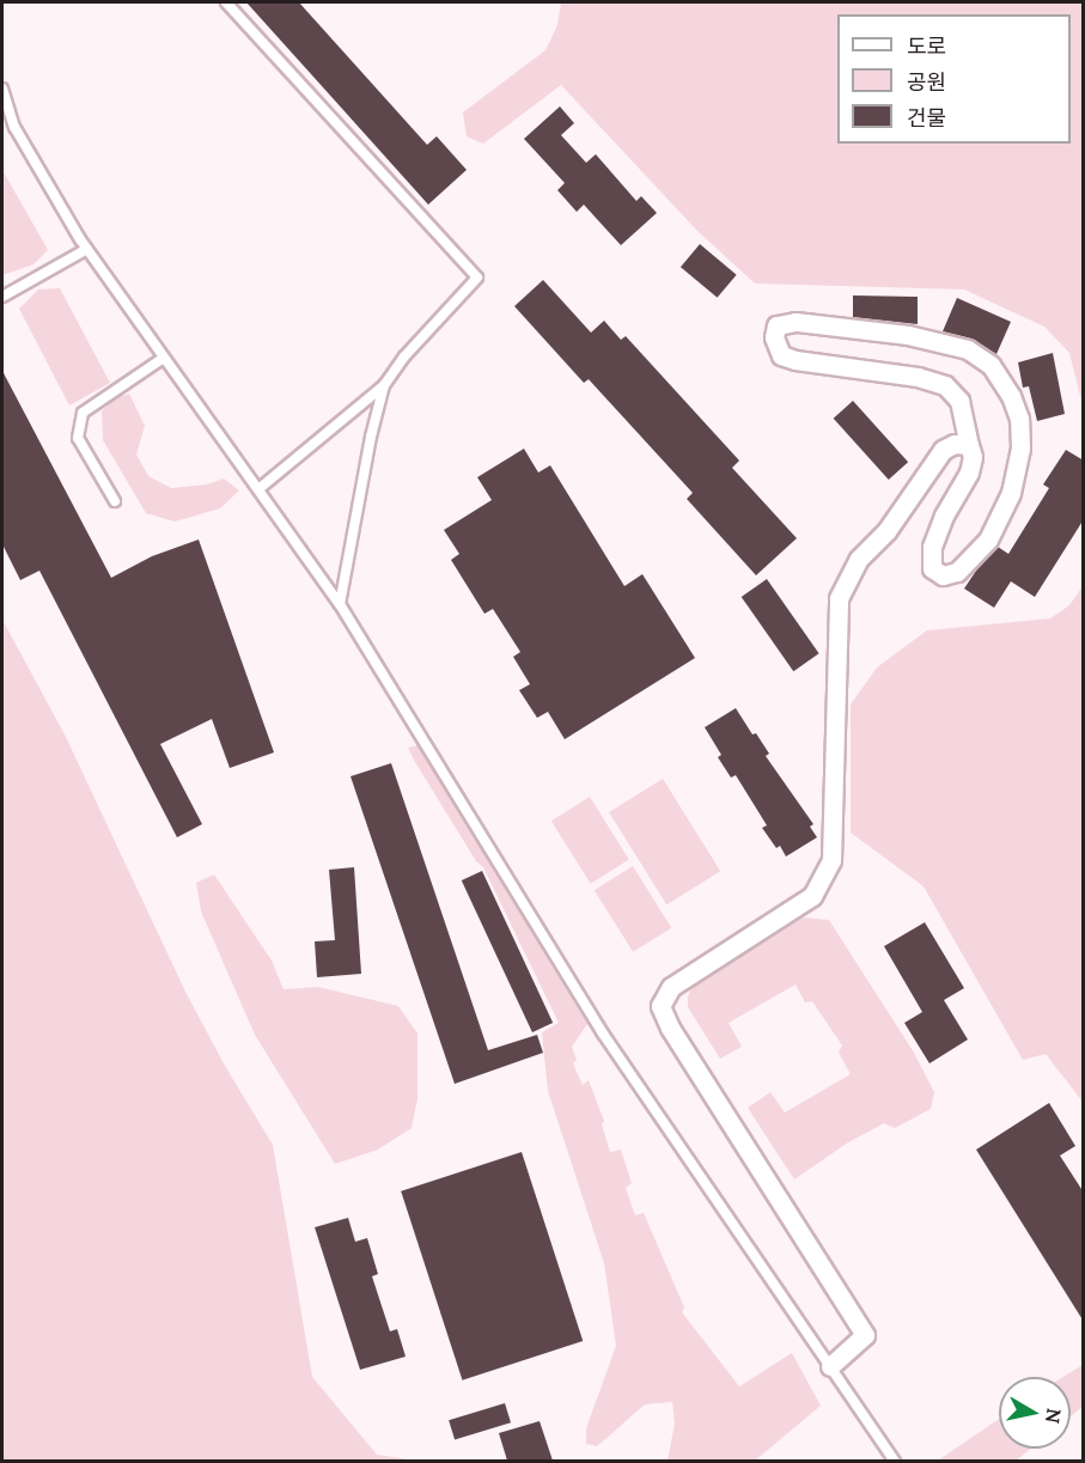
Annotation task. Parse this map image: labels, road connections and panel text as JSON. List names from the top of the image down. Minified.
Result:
{"legend":["도로","공원","건물"],"north":"right"}
